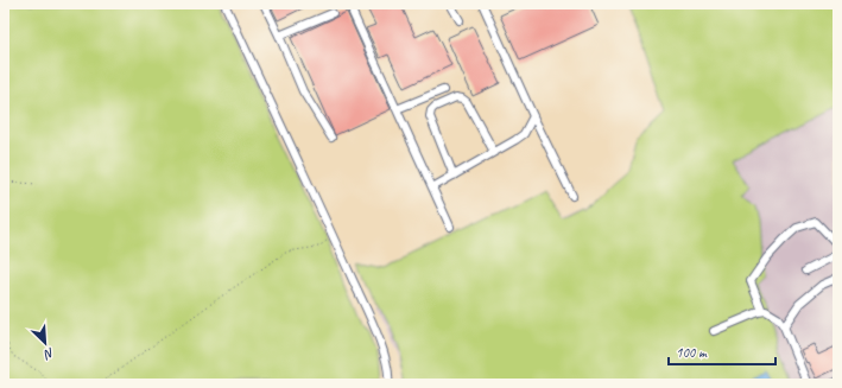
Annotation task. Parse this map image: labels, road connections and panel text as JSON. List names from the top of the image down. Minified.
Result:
{"scale_bar":"100 m","north":"bottom right"}
